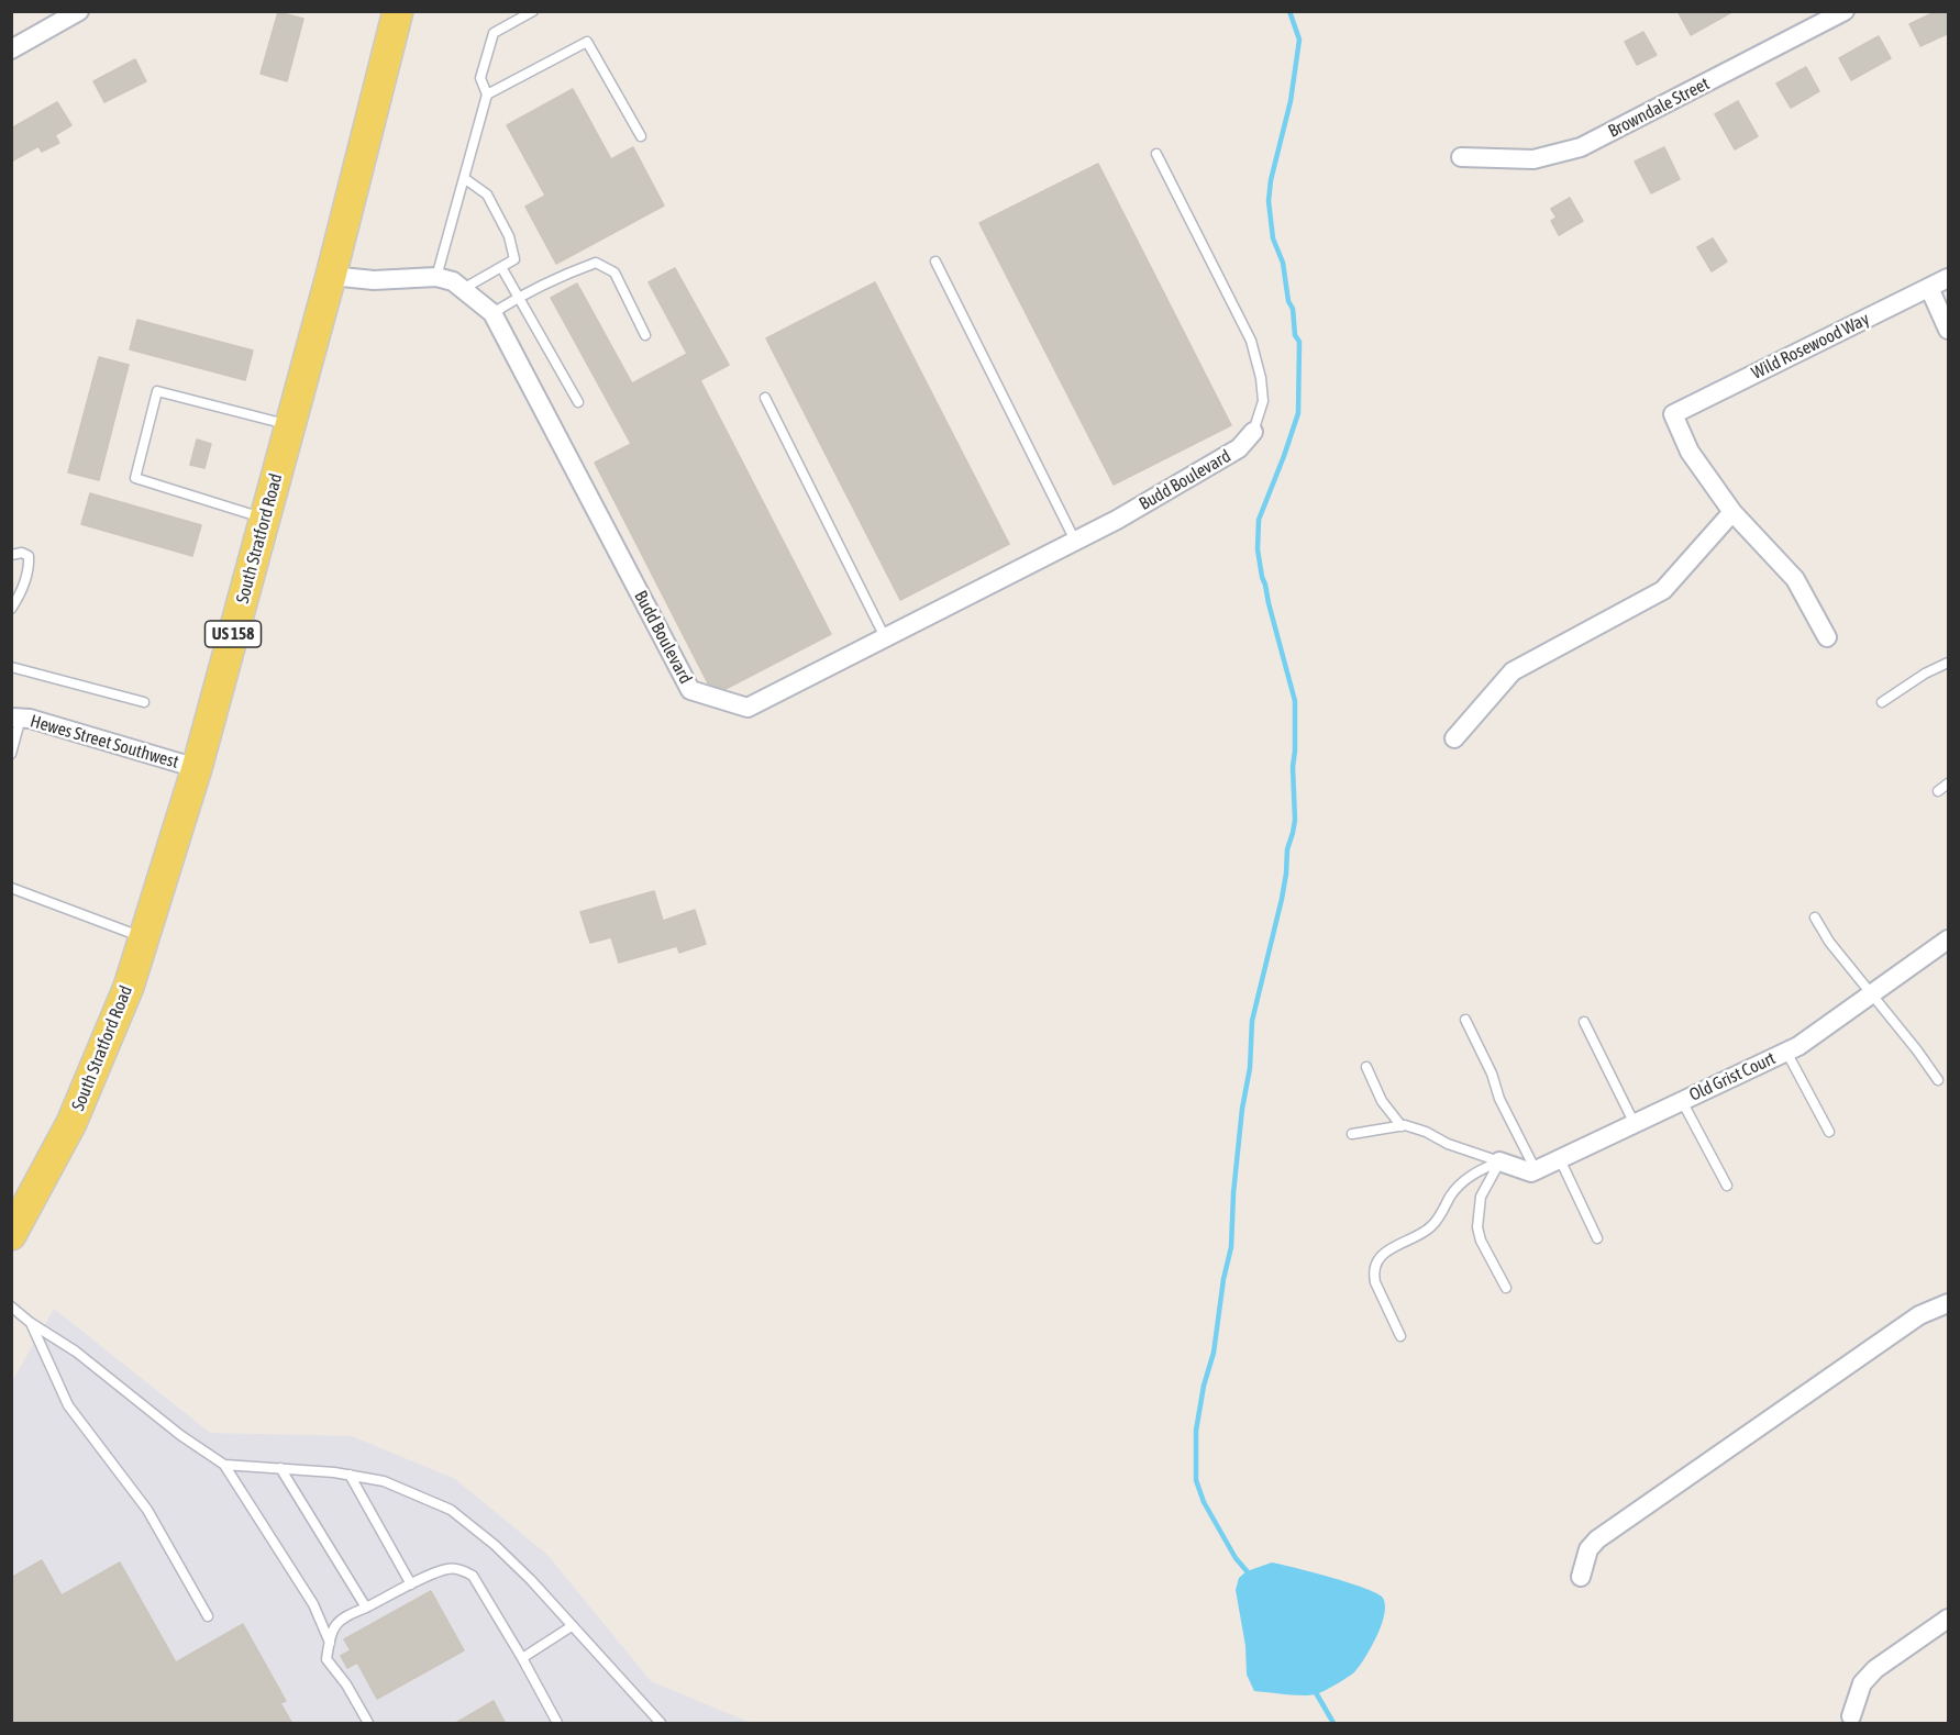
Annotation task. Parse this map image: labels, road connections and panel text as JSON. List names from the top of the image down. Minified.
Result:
{"streets":{"main road":["South Stratford Road","US 158"],"street":["Browndale Street","Wild Rosewood Way","Budd Boulevard","Hewes Street Southwest","Old Grist Court"]},"crossings":[["Budd Boulevard","South Stratford Road"],["South Stratford Road","Hewes Street Southwest"]]}
